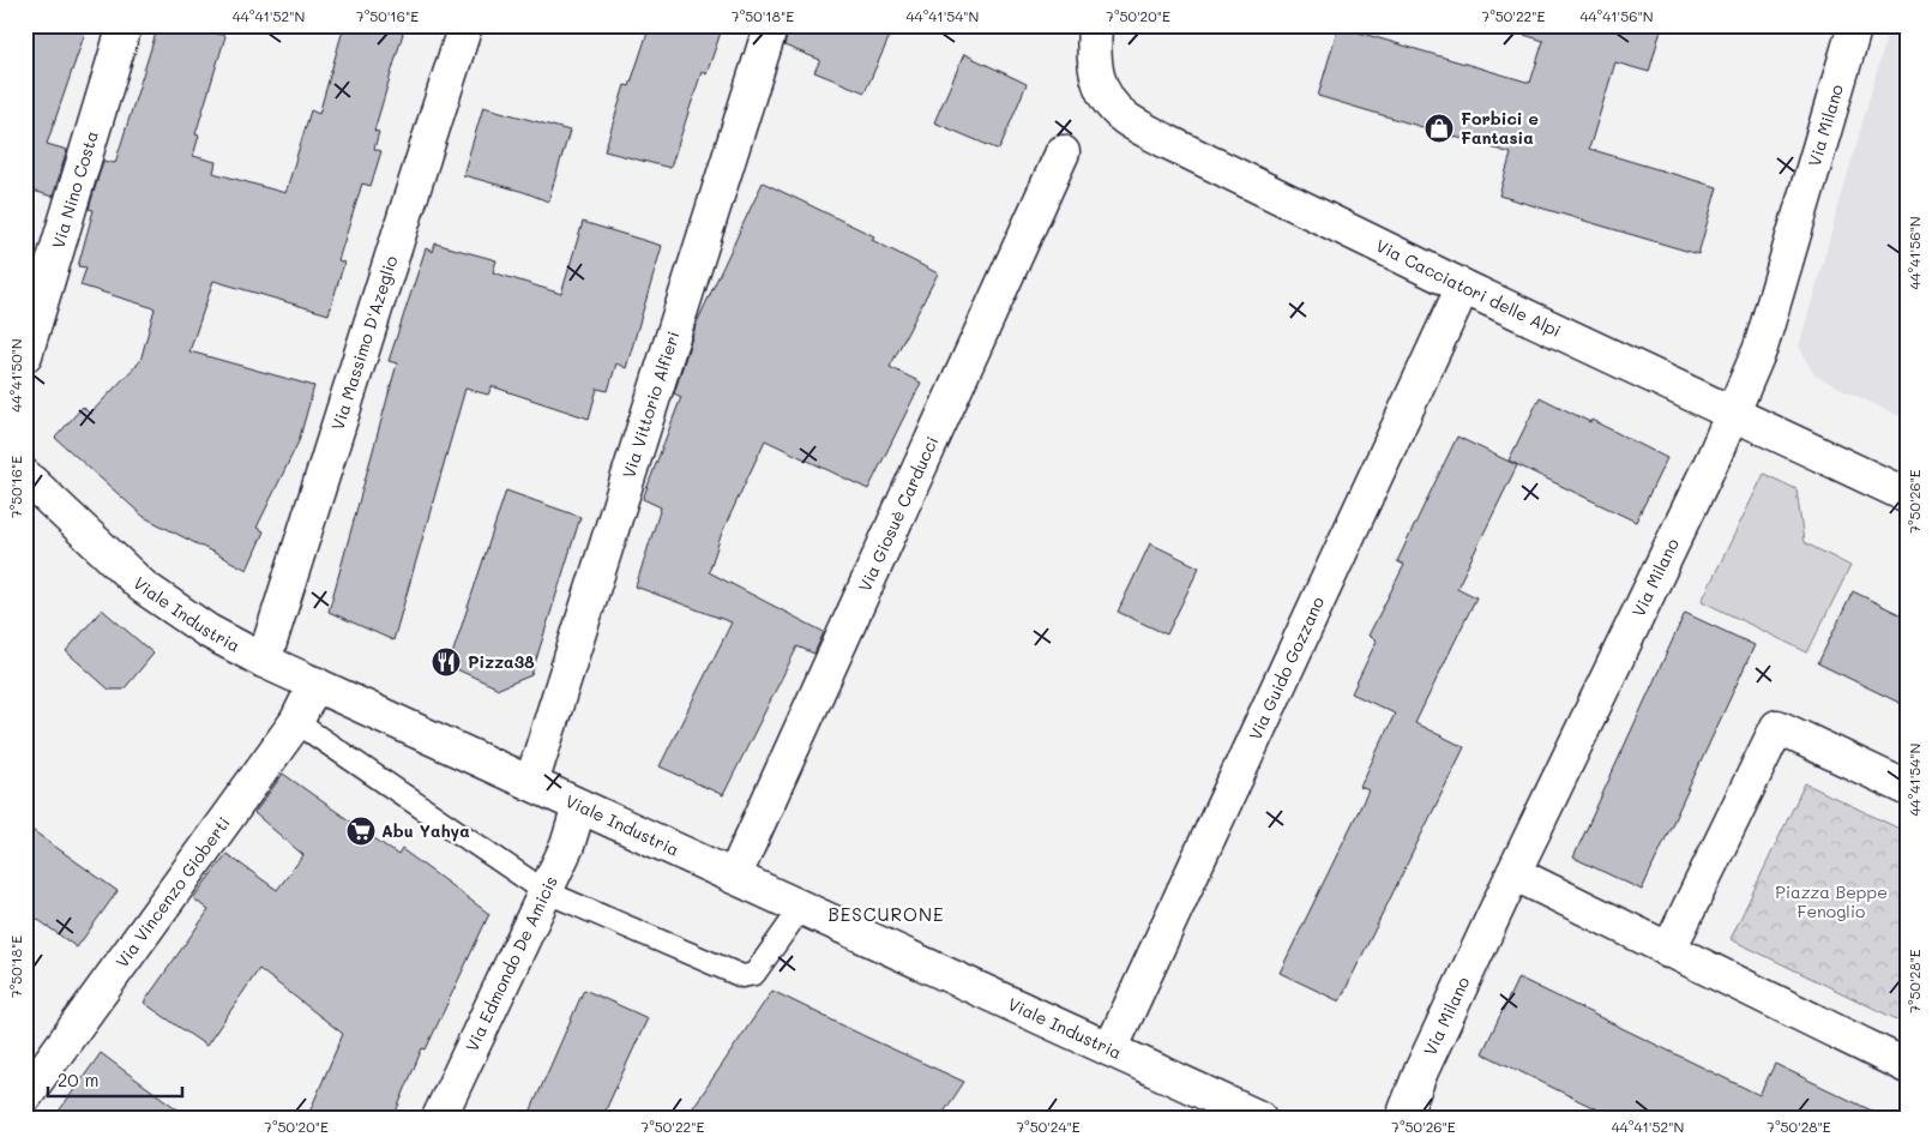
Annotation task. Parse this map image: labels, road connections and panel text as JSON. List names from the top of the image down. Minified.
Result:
{"streets":{"street":["Via Milano","Via Nino Costa","Via Cacciatori delle Alpi","Via Massimo D'Azeglio","Via Vittorio Alfieri","Via Giosuè Carducci","Viale Industria","Via Guido Gozzano","Via Vincenzo Gioberti","Via Edmondo De Amicis"]},"crossings":[["Via Milano","Via Cacciatori delle Alpi"],["Via Cacciatori delle Alpi","Via Guido Gozzano"],["Via Massimo D'Azeglio","Viale Industria"],["Via Vittorio Alfieri","Viale Industria"],["Via Giosuè Carducci","Viale Industria"],["Viale Industria","Via Guido Gozzano"],["Viale Industria","Via Vincenzo Gioberti"],["Viale Industria","Via Edmondo De Amicis"]],"districts":["BESCURONE"],"parks":["Piazza Beppe Fenoglio"],"places":{"shop":["Forbici e Fantasia"],"restaurant":["Pizza38"],"supermarket":["Abu Yahya"]},"scale_bar":"20 m","coordinates":["44°41'52\"N","7°50'16\"E","7°50'18\"E","44°41'54\"N","7°50'20\"E","7°50'22\"E","44°41'56\"N","44°41'50\"N","7°50'26\"E","7°50'28\"E","7°50'24\"E"]}
